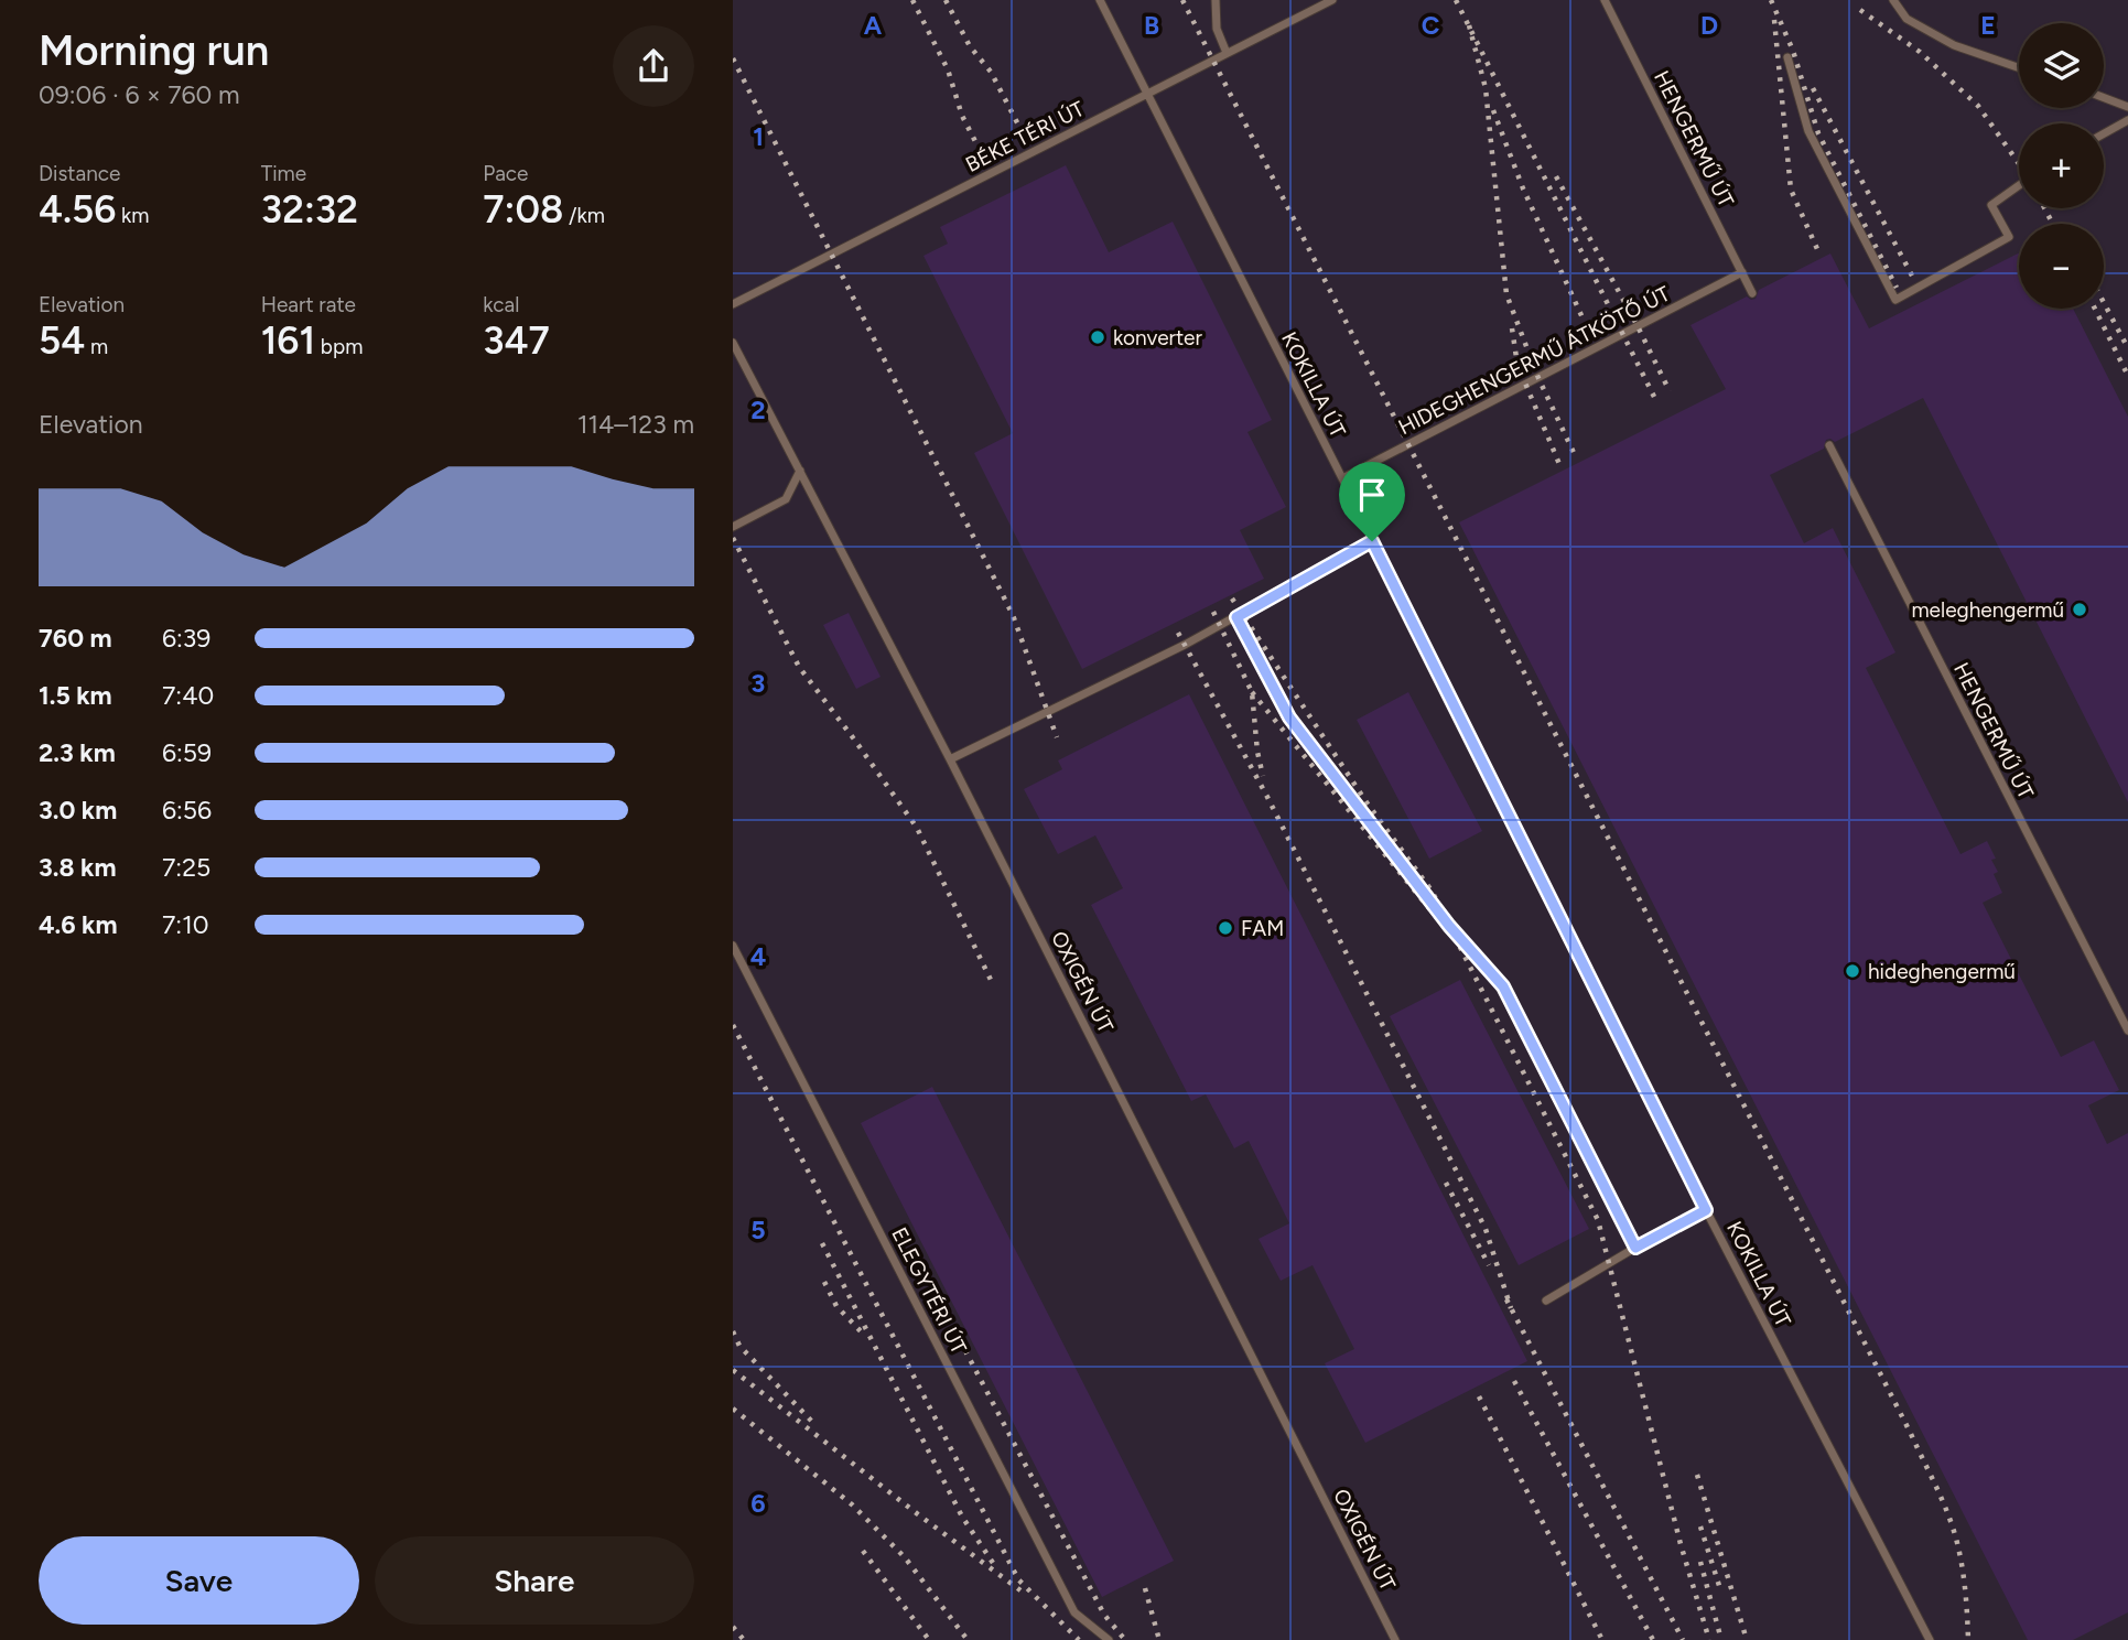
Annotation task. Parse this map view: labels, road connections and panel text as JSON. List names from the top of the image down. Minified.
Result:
{"streets":{"lane":["BÉKE TÉRI ÚT","HENGERMŰ ÚT","HIDEGHENGERMŰ ÁTKÖTŐ ÚT","KOKILLA ÚT","OXIGÉN ÚT","ELEGYTÉRI ÚT"]},"crossings":[["BÉKE TÉRI ÚT","KOKILLA ÚT"],["HENGERMŰ ÚT","HIDEGHENGERMŰ ÁTKÖTŐ ÚT"],["HIDEGHENGERMŰ ÁTKÖTŐ ÚT","KOKILLA ÚT"]],"places":["konverter","meleghengermű","FAM","hideghengermű"],"page":{"heading":["Morning run","09:06 · 6 × 760 m"],"map_buttons":["+","−"],"stats":[["Distance","4.56 km"],["Time","32:32"],["Pace","7:08 /km"],["Elevation","54 m"],["Heart rate","161 bpm"],["kcal","347"]],"chart":["Elevation","114–123 m"],"list":[{"name":"760 m","note":"6:39"},{"name":"1.5 km","note":"7:40"},{"name":"2.3 km","note":"6:59"},{"name":"3.0 km","note":"6:56"},{"name":"3.8 km","note":"7:25"},{"name":"4.6 km","note":"7:10"}],"buttons":["Save","Share"]},"grid":{"columns":["A","B","C","D","E"],"rows":["1","2","3","4","5","6"]}}
